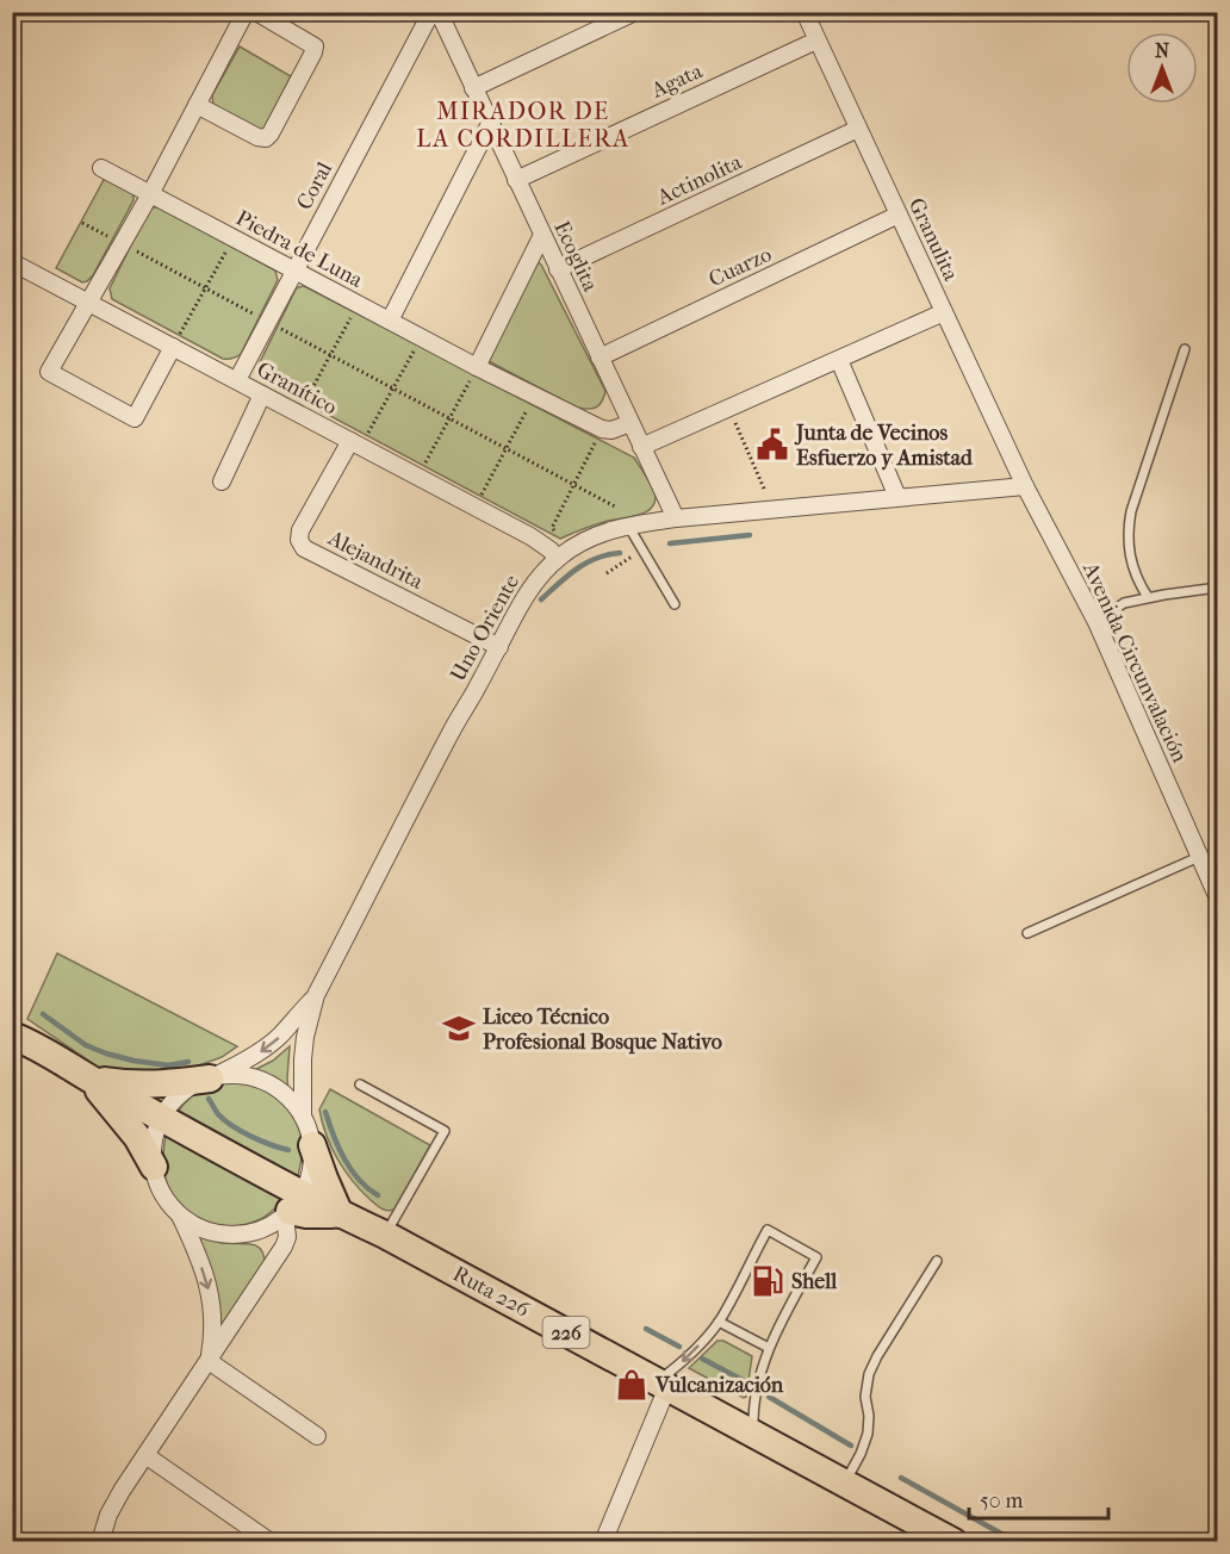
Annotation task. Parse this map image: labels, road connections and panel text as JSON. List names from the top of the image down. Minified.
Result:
{"streets":{"main road":["Ruta 226","226"],"street":["Agata","Actinolita","Coral","Granulita","Piedra de Luna","Ecoglita","Cuarzo","Granítico","Alejandrita","Uno Oriente","Avenida Circunvalación"]},"crossings":[["Agata","Granulita"],["Agata","Ecoglita"],["Actinolita","Granulita"],["Actinolita","Ecoglita"],["Coral","Piedra de Luna"],["Coral","Granítico"],["Granulita","Cuarzo"],["Granulita","Uno Oriente"],["Granulita","Avenida Circunvalación"],["Ecoglita","Cuarzo"],["Ecoglita","Uno Oriente"],["Granítico","Alejandrita"],["Granítico","Uno Oriente"],["Alejandrita","Uno Oriente"],["Uno Oriente","Avenida Circunvalación"],["Uno Oriente","Ruta 226"]],"districts":["MIRADOR DE LA CORDILLERA"],"places":{"public building":["Junta de Vecinos Esfuerzo y Amistad"],"school or university":["Liceo Técnico Profesional Bosque Nativo"],"fuel station":["Shell"],"shop":["Vulcanización"]},"scale_bar":"50 m","north":"top"}
